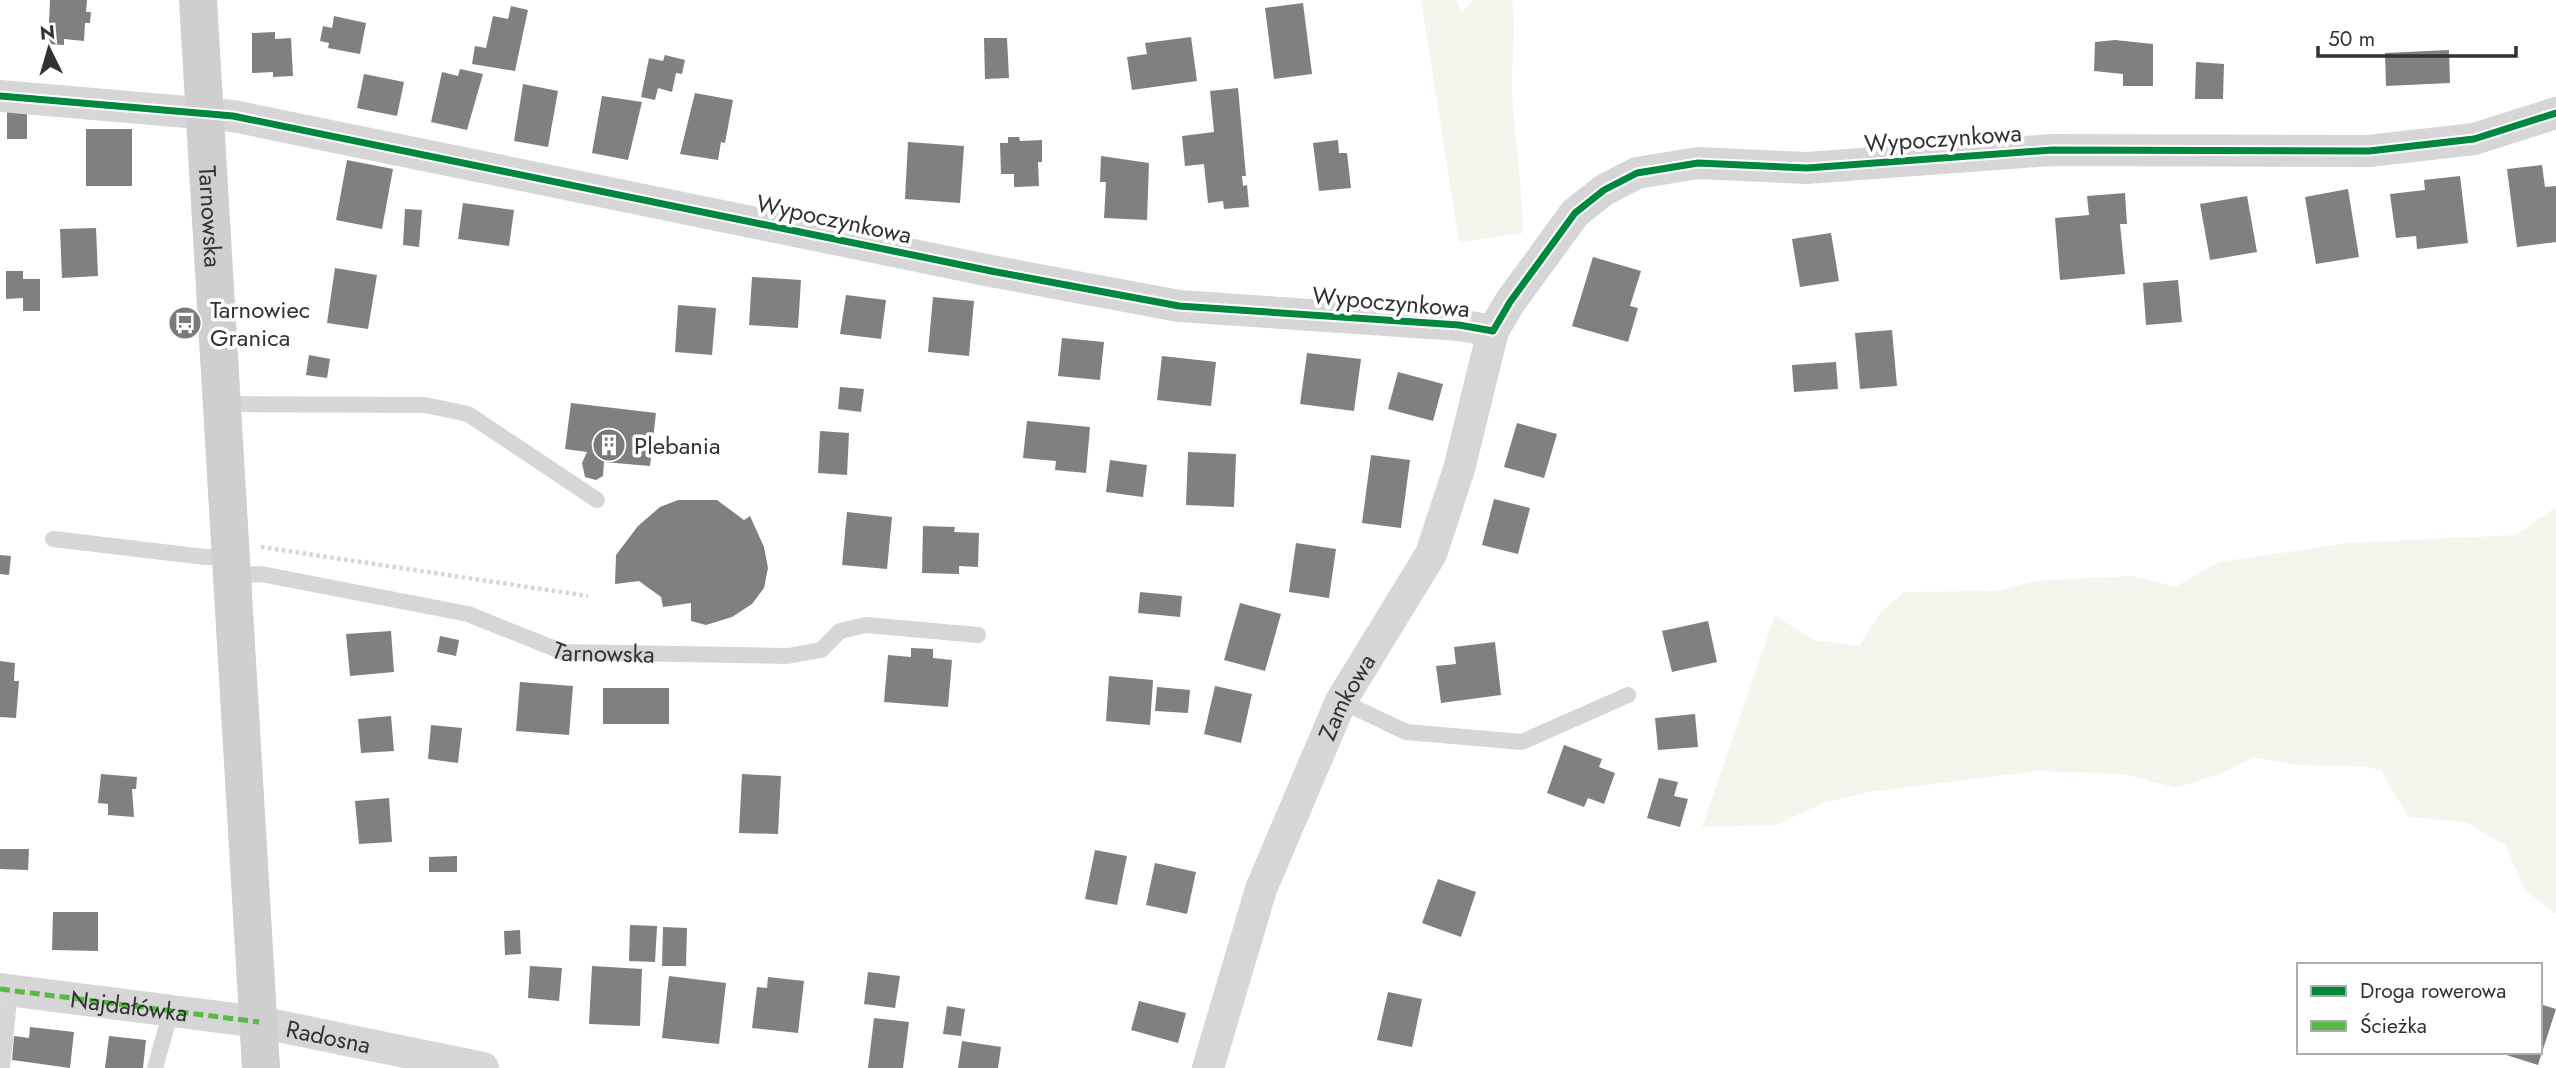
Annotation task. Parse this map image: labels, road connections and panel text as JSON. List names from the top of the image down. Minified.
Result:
{"streets":{"main road":["Tarnowska"],"street":["Wypoczynkowa","Zamkowa","Najdałówka","Radosna"]},"crossings":[["Wypoczynkowa","Tarnowska"],["Wypoczynkowa","Zamkowa"],["Tarnowska","Najdałówka"],["Tarnowska","Radosna"],["Najdałówka","Radosna"]],"places":{"bus stop":["Tarnowiec Granica"],"building":["Plebania"]},"legend":["Droga rowerowa","Ścieżka"],"scale_bar":"50 m","north":"top"}
